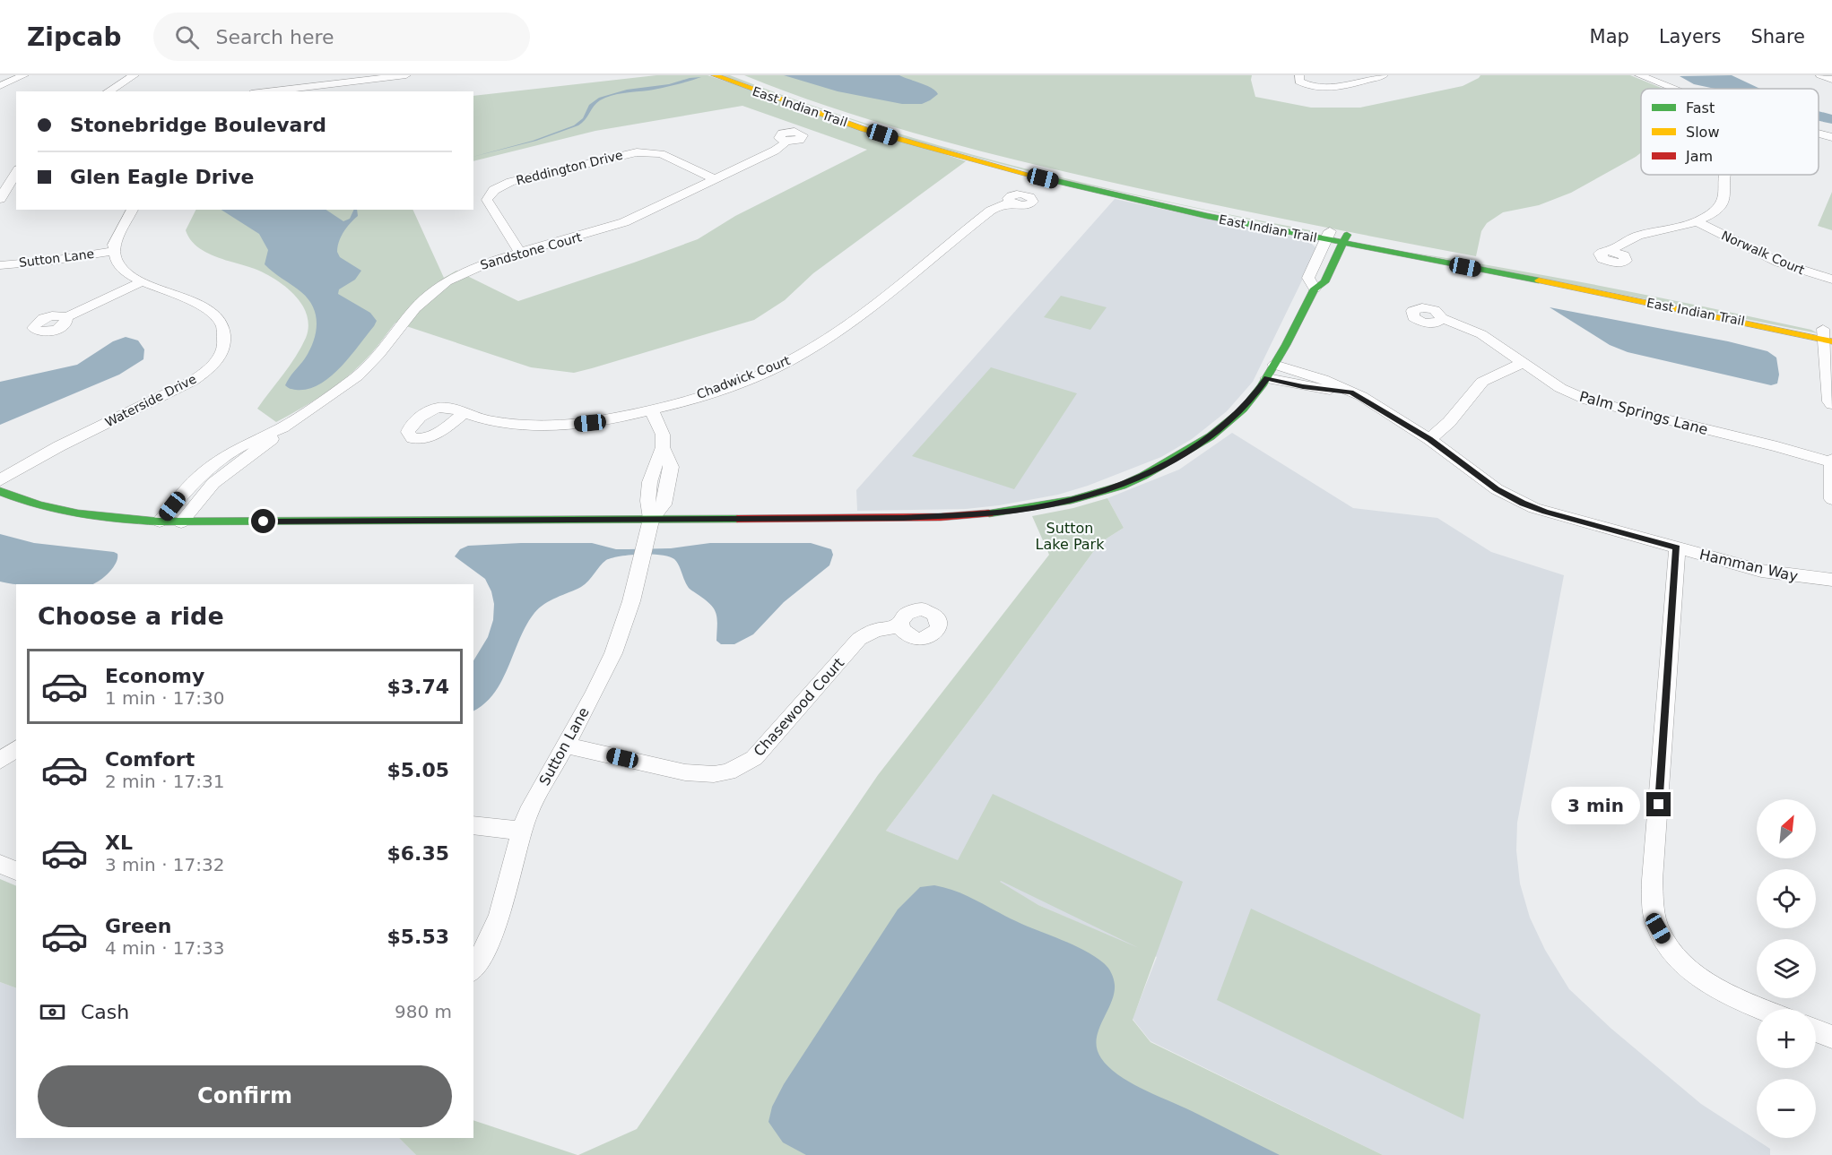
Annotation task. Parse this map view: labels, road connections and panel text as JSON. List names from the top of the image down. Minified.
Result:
{"streets":{"main road":["East Indian Trail"],"street":["Reddington Drive","Sandstone Court","Norwalk Court","Sutton Lane","Chadwick Court","Waterside Drive","Palm Springs Lane","Hamman Way","Chasewood Court"]},"crossings":[["Reddington Drive","Sandstone Court"],["Sutton Lane","Chadwick Court"],["Sutton Lane","Waterside Drive"],["Sutton Lane","Chasewood Court"]],"parks":["Sutton Lake Park"],"legend":["Fast","Slow","Jam"],"north":"top right","page":{"header":"Zipcab","search":"Search here","nav":["Map","Layers","Share"],"banner":["Stonebridge Boulevard","Glen Eagle Drive"],"heading":"Choose a ride","list":[{"name":"Economy","note":"1 min · 17:30","value":"$3.74"},{"name":"Comfort","note":"2 min · 17:31","value":"$5.05"},{"name":"XL","note":"3 min · 17:32","value":"$6.35"},{"name":"Green","note":"4 min · 17:33","value":"$5.53"}],"bubble":"3 min","map_buttons":["+","−"],"pay":["Cash","980 m"],"buttons":"Confirm"}}
